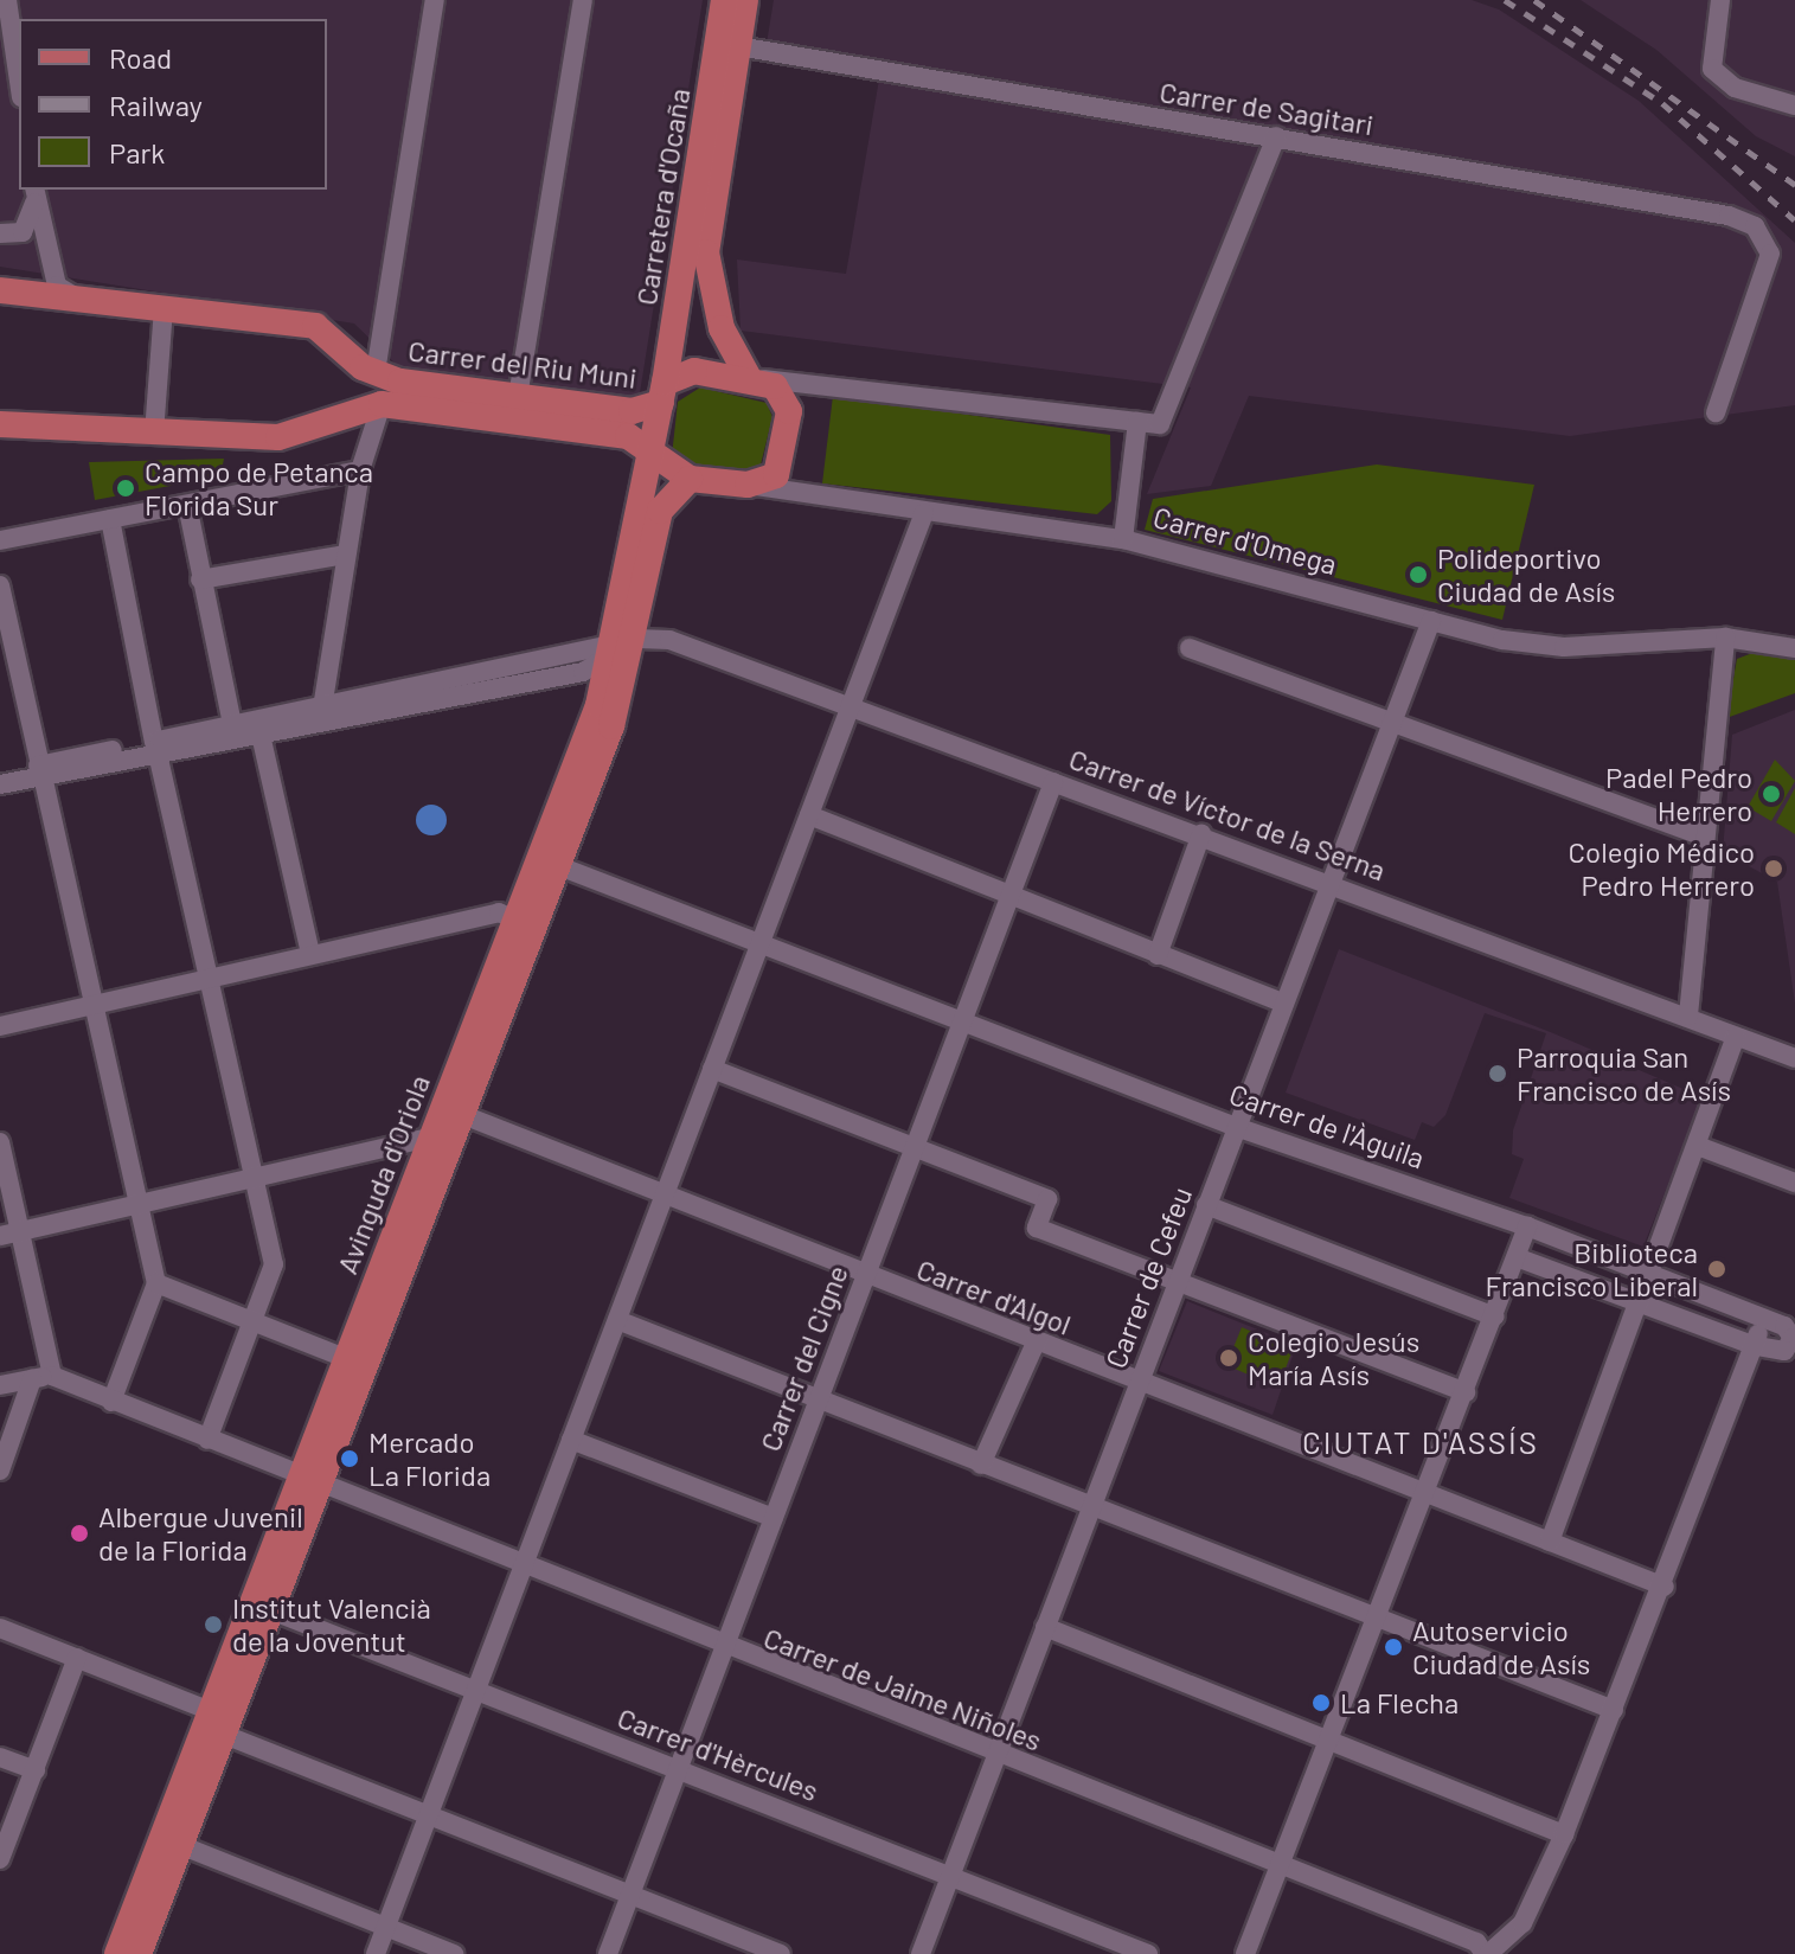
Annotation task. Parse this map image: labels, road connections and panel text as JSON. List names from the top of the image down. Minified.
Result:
{"streets":{"main road":["Carretera d'Ocaña","Carrer del Riu Muni","Carrer d'Omega","Avinguda d'Oriola"],"street":["Carrer de Sagitari","Carrer de Víctor de la Serna","Carrer de l'Àguila","Carrer de Cefeu","Carrer d'Algol","Carrer del Cigne","Carrer de Jaime Niñoles","Carrer d'Hèrcules"]},"crossings":[["Carrer de Sagitari","Carretera d'Ocaña"],["Carretera d'Ocaña","Carrer del Riu Muni"],["Carretera d'Ocaña","Carrer d'Omega"],["Carretera d'Ocaña","Avinguda d'Oriola"],["Carrer del Riu Muni","Carrer d'Omega"],["Carrer del Riu Muni","Avinguda d'Oriola"],["Carrer d'Omega","Avinguda d'Oriola"],["Carrer d'Omega","Carrer de Cefeu"],["Carrer de Víctor de la Serna","Avinguda d'Oriola"],["Carrer de Víctor de la Serna","Carrer de Cefeu"],["Carrer de Víctor de la Serna","Carrer del Cigne"],["Carrer de l'Àguila","Avinguda d'Oriola"],["Carrer de l'Àguila","Carrer de Cefeu"],["Carrer de l'Àguila","Carrer del Cigne"],["Avinguda d'Oriola","Carrer d'Algol"],["Avinguda d'Oriola","Carrer de Jaime Niñoles"],["Avinguda d'Oriola","Carrer d'Hèrcules"],["Carrer de Cefeu","Carrer d'Algol"],["Carrer de Cefeu","Carrer de Jaime Niñoles"],["Carrer de Cefeu","Carrer d'Hèrcules"],["Carrer d'Algol","Carrer del Cigne"],["Carrer del Cigne","Carrer de Jaime Niñoles"],["Carrer del Cigne","Carrer d'Hèrcules"]],"districts":["CIUTAT D'ASSÍS"],"places":["Campo de Petanca Florida Sur","Polideportivo Ciudad de Asís","Padel Pedro Herrero","Colegio Médico Pedro Herrero","Parroquia San Francisco de Asís","Biblioteca Francisco Liberal","Colegio Jesús María Asís","Mercado La Florida","Albergue Juvenil de la Florida","Institut Valencià de la Joventut","Autoservicio Ciudad de Asís","La Flecha"],"legend":["Road","Railway","Park"]}
